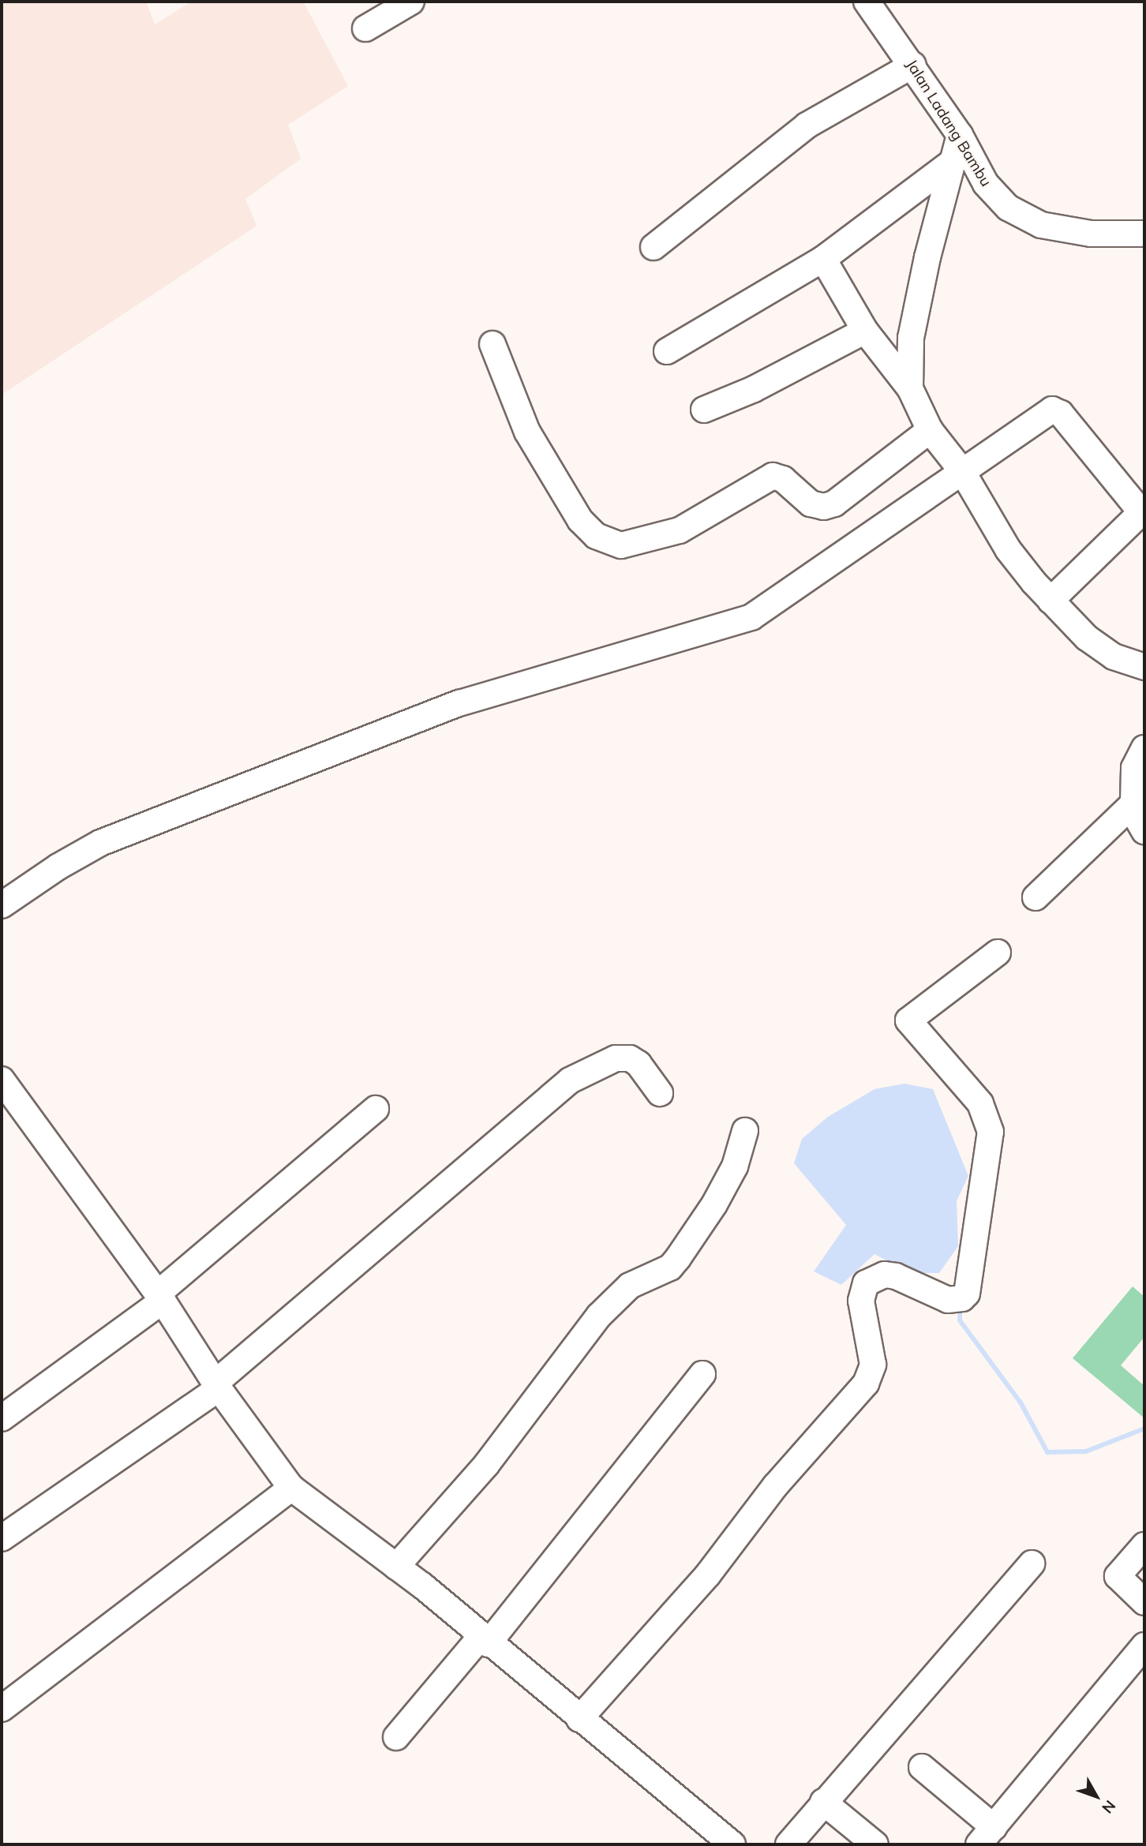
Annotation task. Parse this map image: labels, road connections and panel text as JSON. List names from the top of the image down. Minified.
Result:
{"streets":{"street":["Jalan Ladang Bambu"]},"north":"bottom right"}
